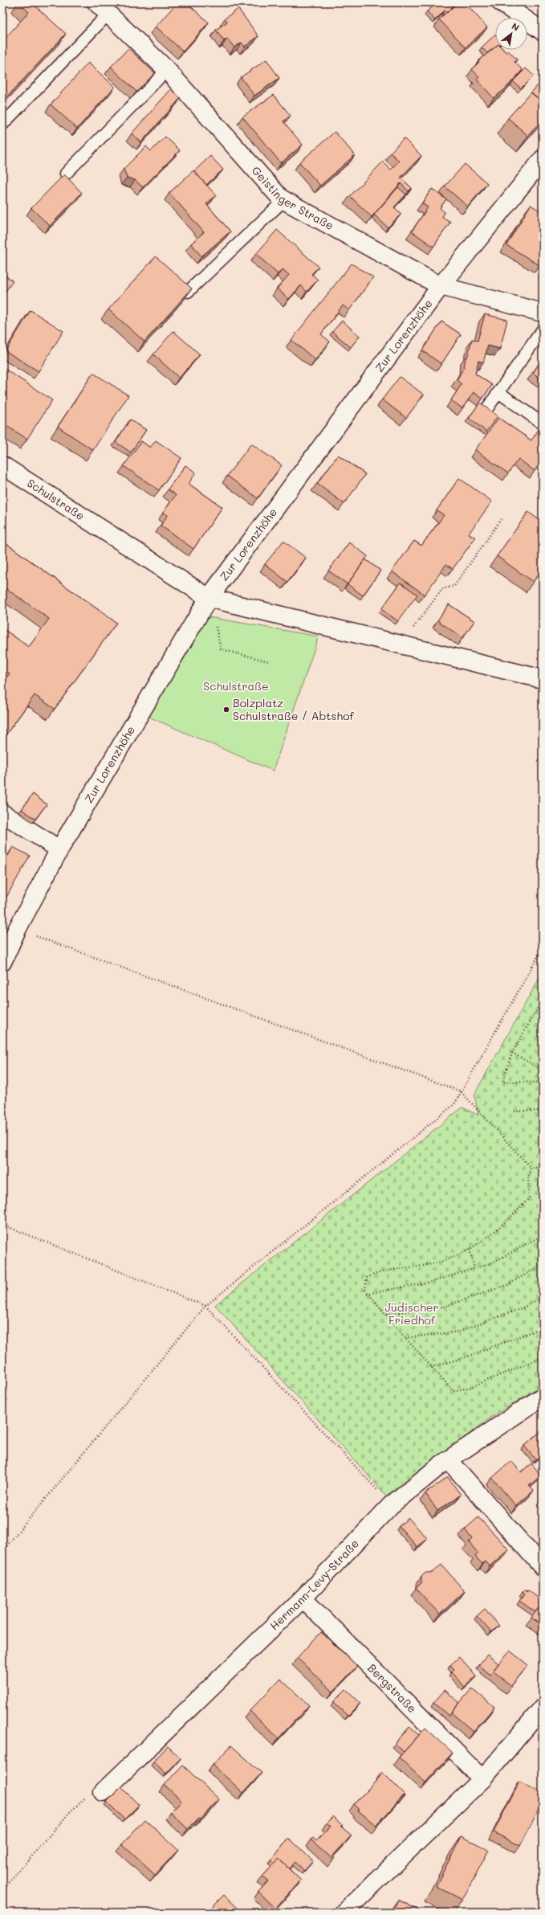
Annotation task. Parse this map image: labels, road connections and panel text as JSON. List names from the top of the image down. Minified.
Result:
{"streets":{"street":["Geistinger Straße","Zur Lorenzhöhe","Schulstraße","Hermann-Levy-Straße","Bergstraße"]},"crossings":[["Geistinger Straße","Zur Lorenzhöhe"],["Zur Lorenzhöhe","Schulstraße"],["Hermann-Levy-Straße","Bergstraße"]],"parks":["Schulstraße","Jüdischer Friedhof"],"places":["Bolzplatz Schulstraße / Abtshof"],"north":"top right"}
